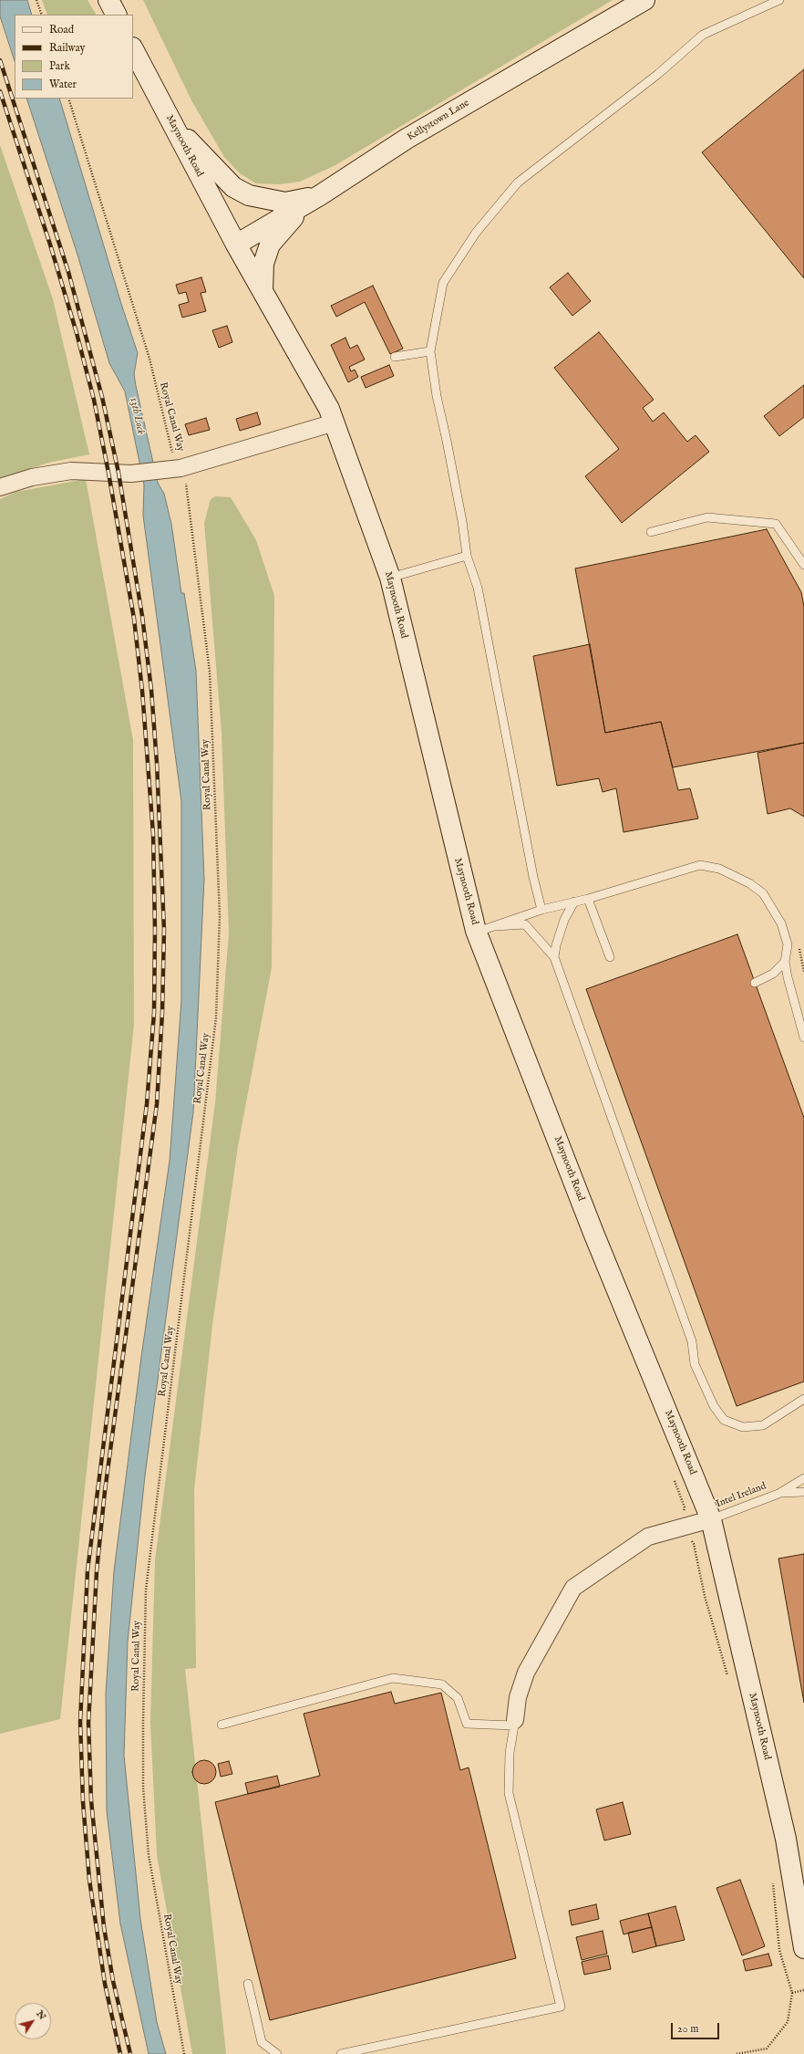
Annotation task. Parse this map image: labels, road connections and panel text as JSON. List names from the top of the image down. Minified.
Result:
{"streets":{"main road":["Kellystown Lane","Maynooth Road"],"lane":["Intel Ireland"],"path":["Royal Canal Way"]},"crossings":[["Kellystown Lane","Maynooth Road"],["Maynooth Road","Intel Ireland"]],"water":["13th Lock"],"legend":["Road","Railway","Park","Water"],"scale_bar":"20 m","north":"top right"}
